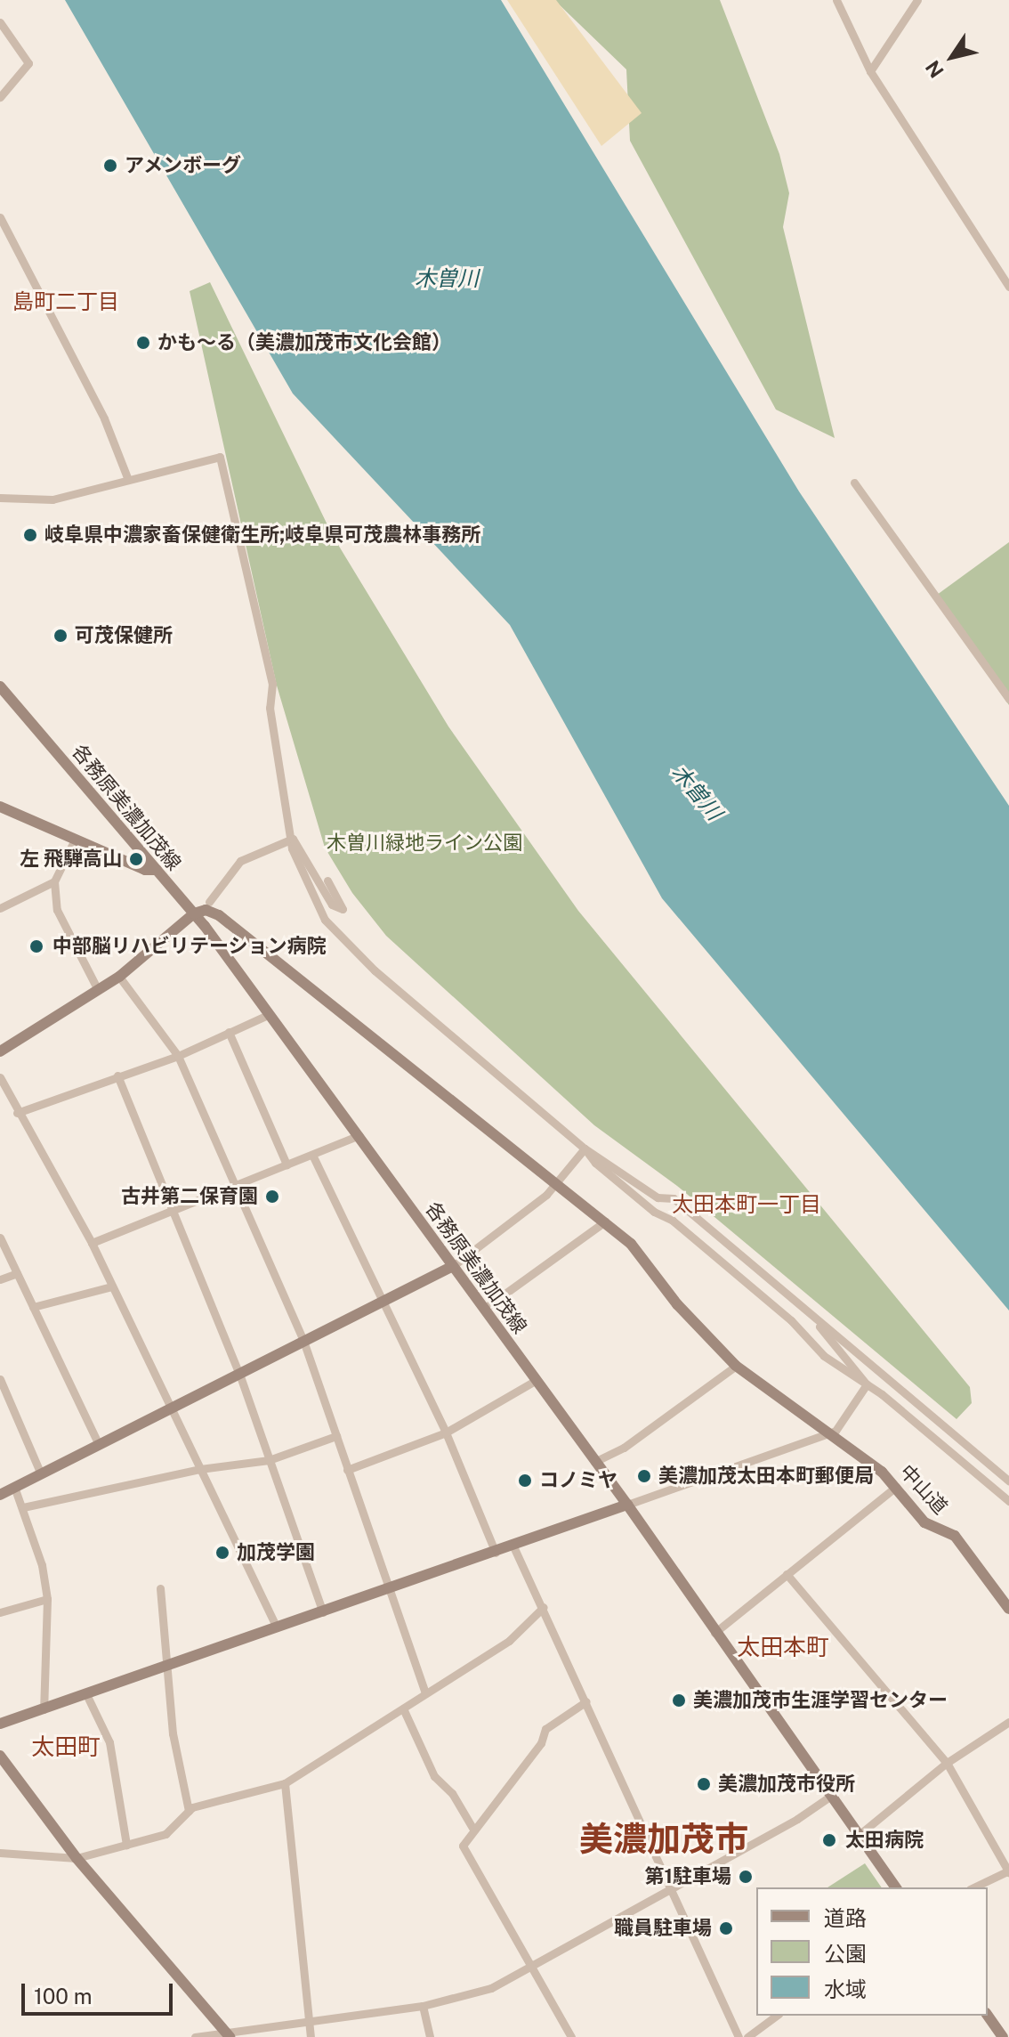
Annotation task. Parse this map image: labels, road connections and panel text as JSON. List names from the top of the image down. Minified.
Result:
{"streets":{"street":["各務原美濃加茂線","中山道"]},"crossings":[["各務原美濃加茂線","中山道"]],"districts":["島町二丁目","太田本町一丁目","太田本町","太田町","美濃加茂市"],"water":["木曽川"],"parks":["木曽川緑地ライン公園"],"places":["アメンボーグ","かも～る（美濃加茂市文化会館）","岐阜県中濃家畜保健衛生所;岐阜県可茂農林事務所","可茂保健所","左 飛騨高山","中部脳リハビリテーション病院","古井第二保育園","美濃加茂太田本町郵便局","コノミヤ","加茂学園","美濃加茂市生涯学習センター","美濃加茂市役所","太田病院","第1駐車場","職員駐車場"],"legend":["道路","公園","水域"],"scale_bar":"100 m","north":"bottom left"}
